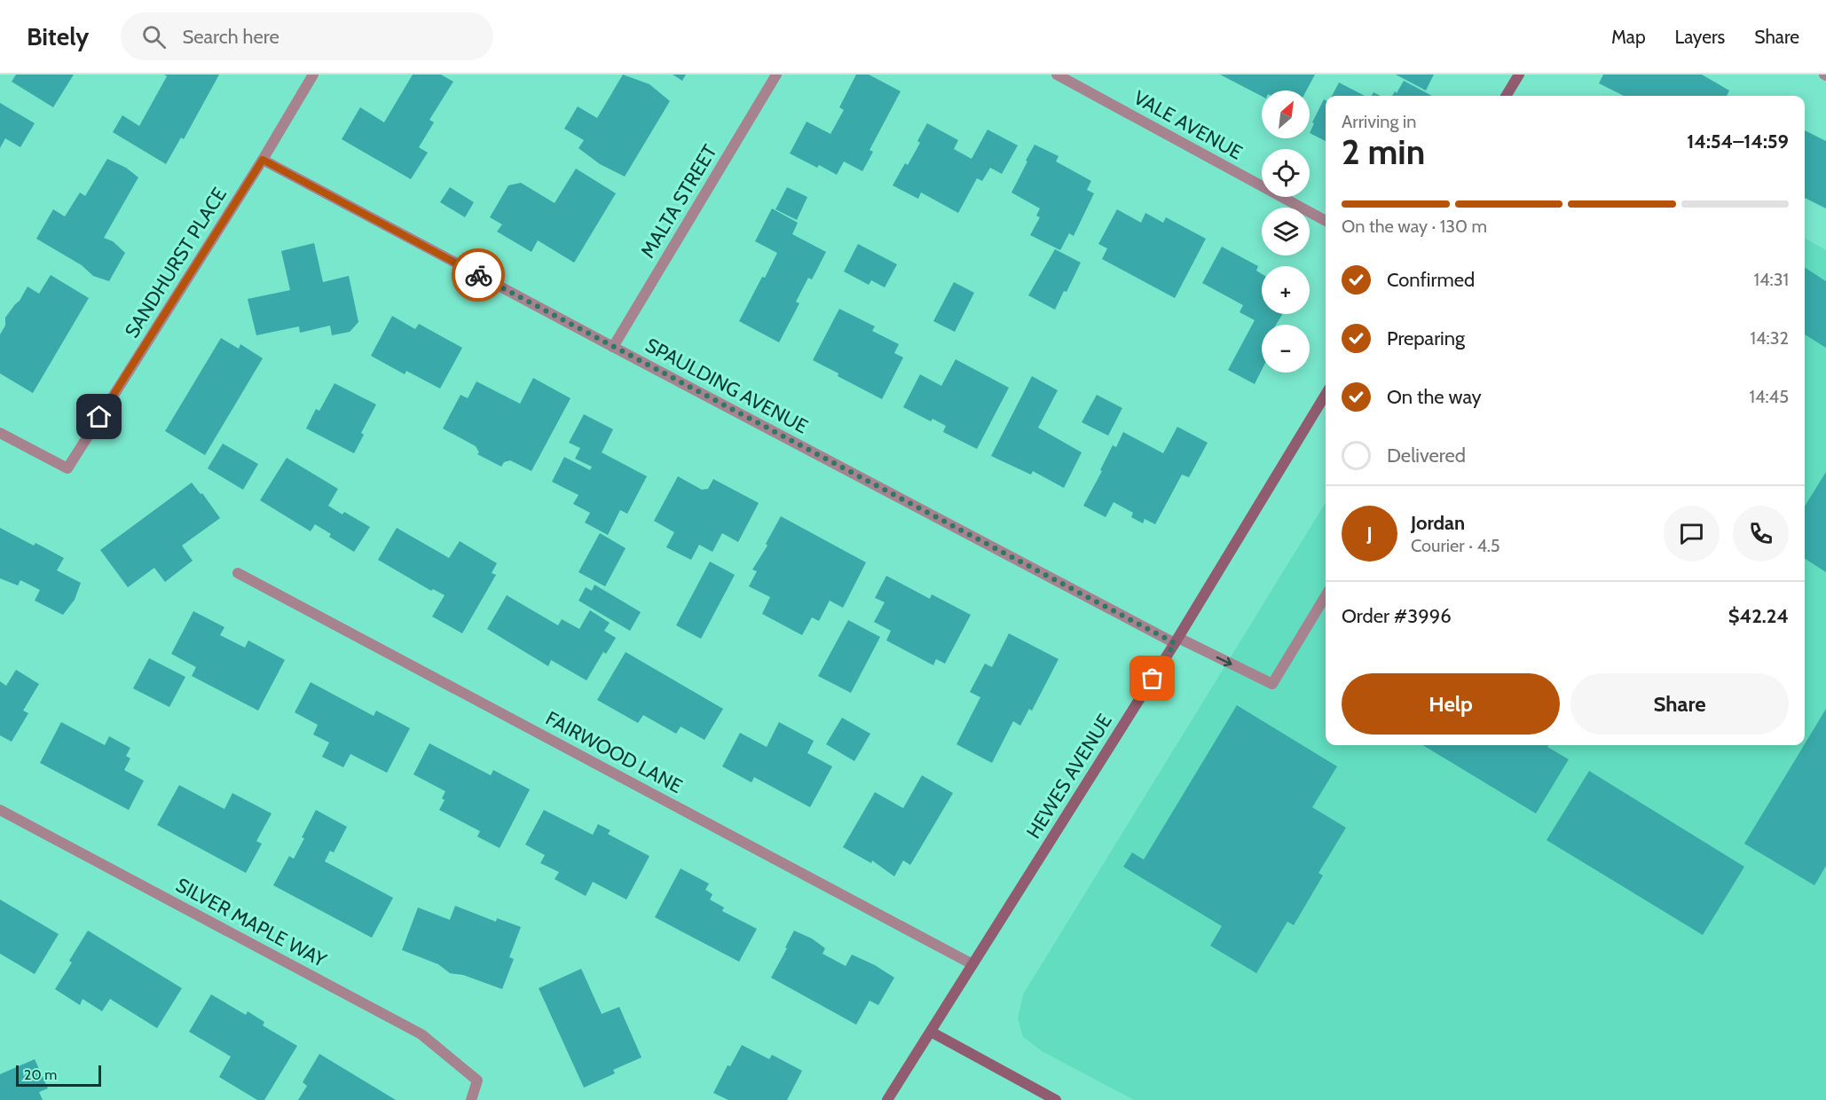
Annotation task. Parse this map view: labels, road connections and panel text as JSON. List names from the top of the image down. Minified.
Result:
{"streets":{"street":["VALE AVENUE","MALTA STREET","SANDHURST PLACE","SPAULDING AVENUE","FAIRWOOD LANE","HEWES AVENUE","SILVER MAPLE WAY"]},"crossings":[["MALTA STREET","SPAULDING AVENUE"],["SANDHURST PLACE","SPAULDING AVENUE"],["SPAULDING AVENUE","HEWES AVENUE"],["FAIRWOOD LANE","HEWES AVENUE"]],"scale_bar":"20 m","north":"top right","page":{"header":"Bitely","search":"Search here","nav":["Map","Layers","Share"],"map_buttons":["+","−"],"heading":["2 min","Arriving in","14:54–14:59"],"panel":["Jordan","Courier · 4.5","Order #3996","$42.24"],"bar":"On the way · 130 m","list":[["Confirmed","14:31"],["Preparing","14:32"],["On the way","14:45"],"Delivered"],"round":"J","buttons":["Help","Share"],"scale":"20 m"}}
